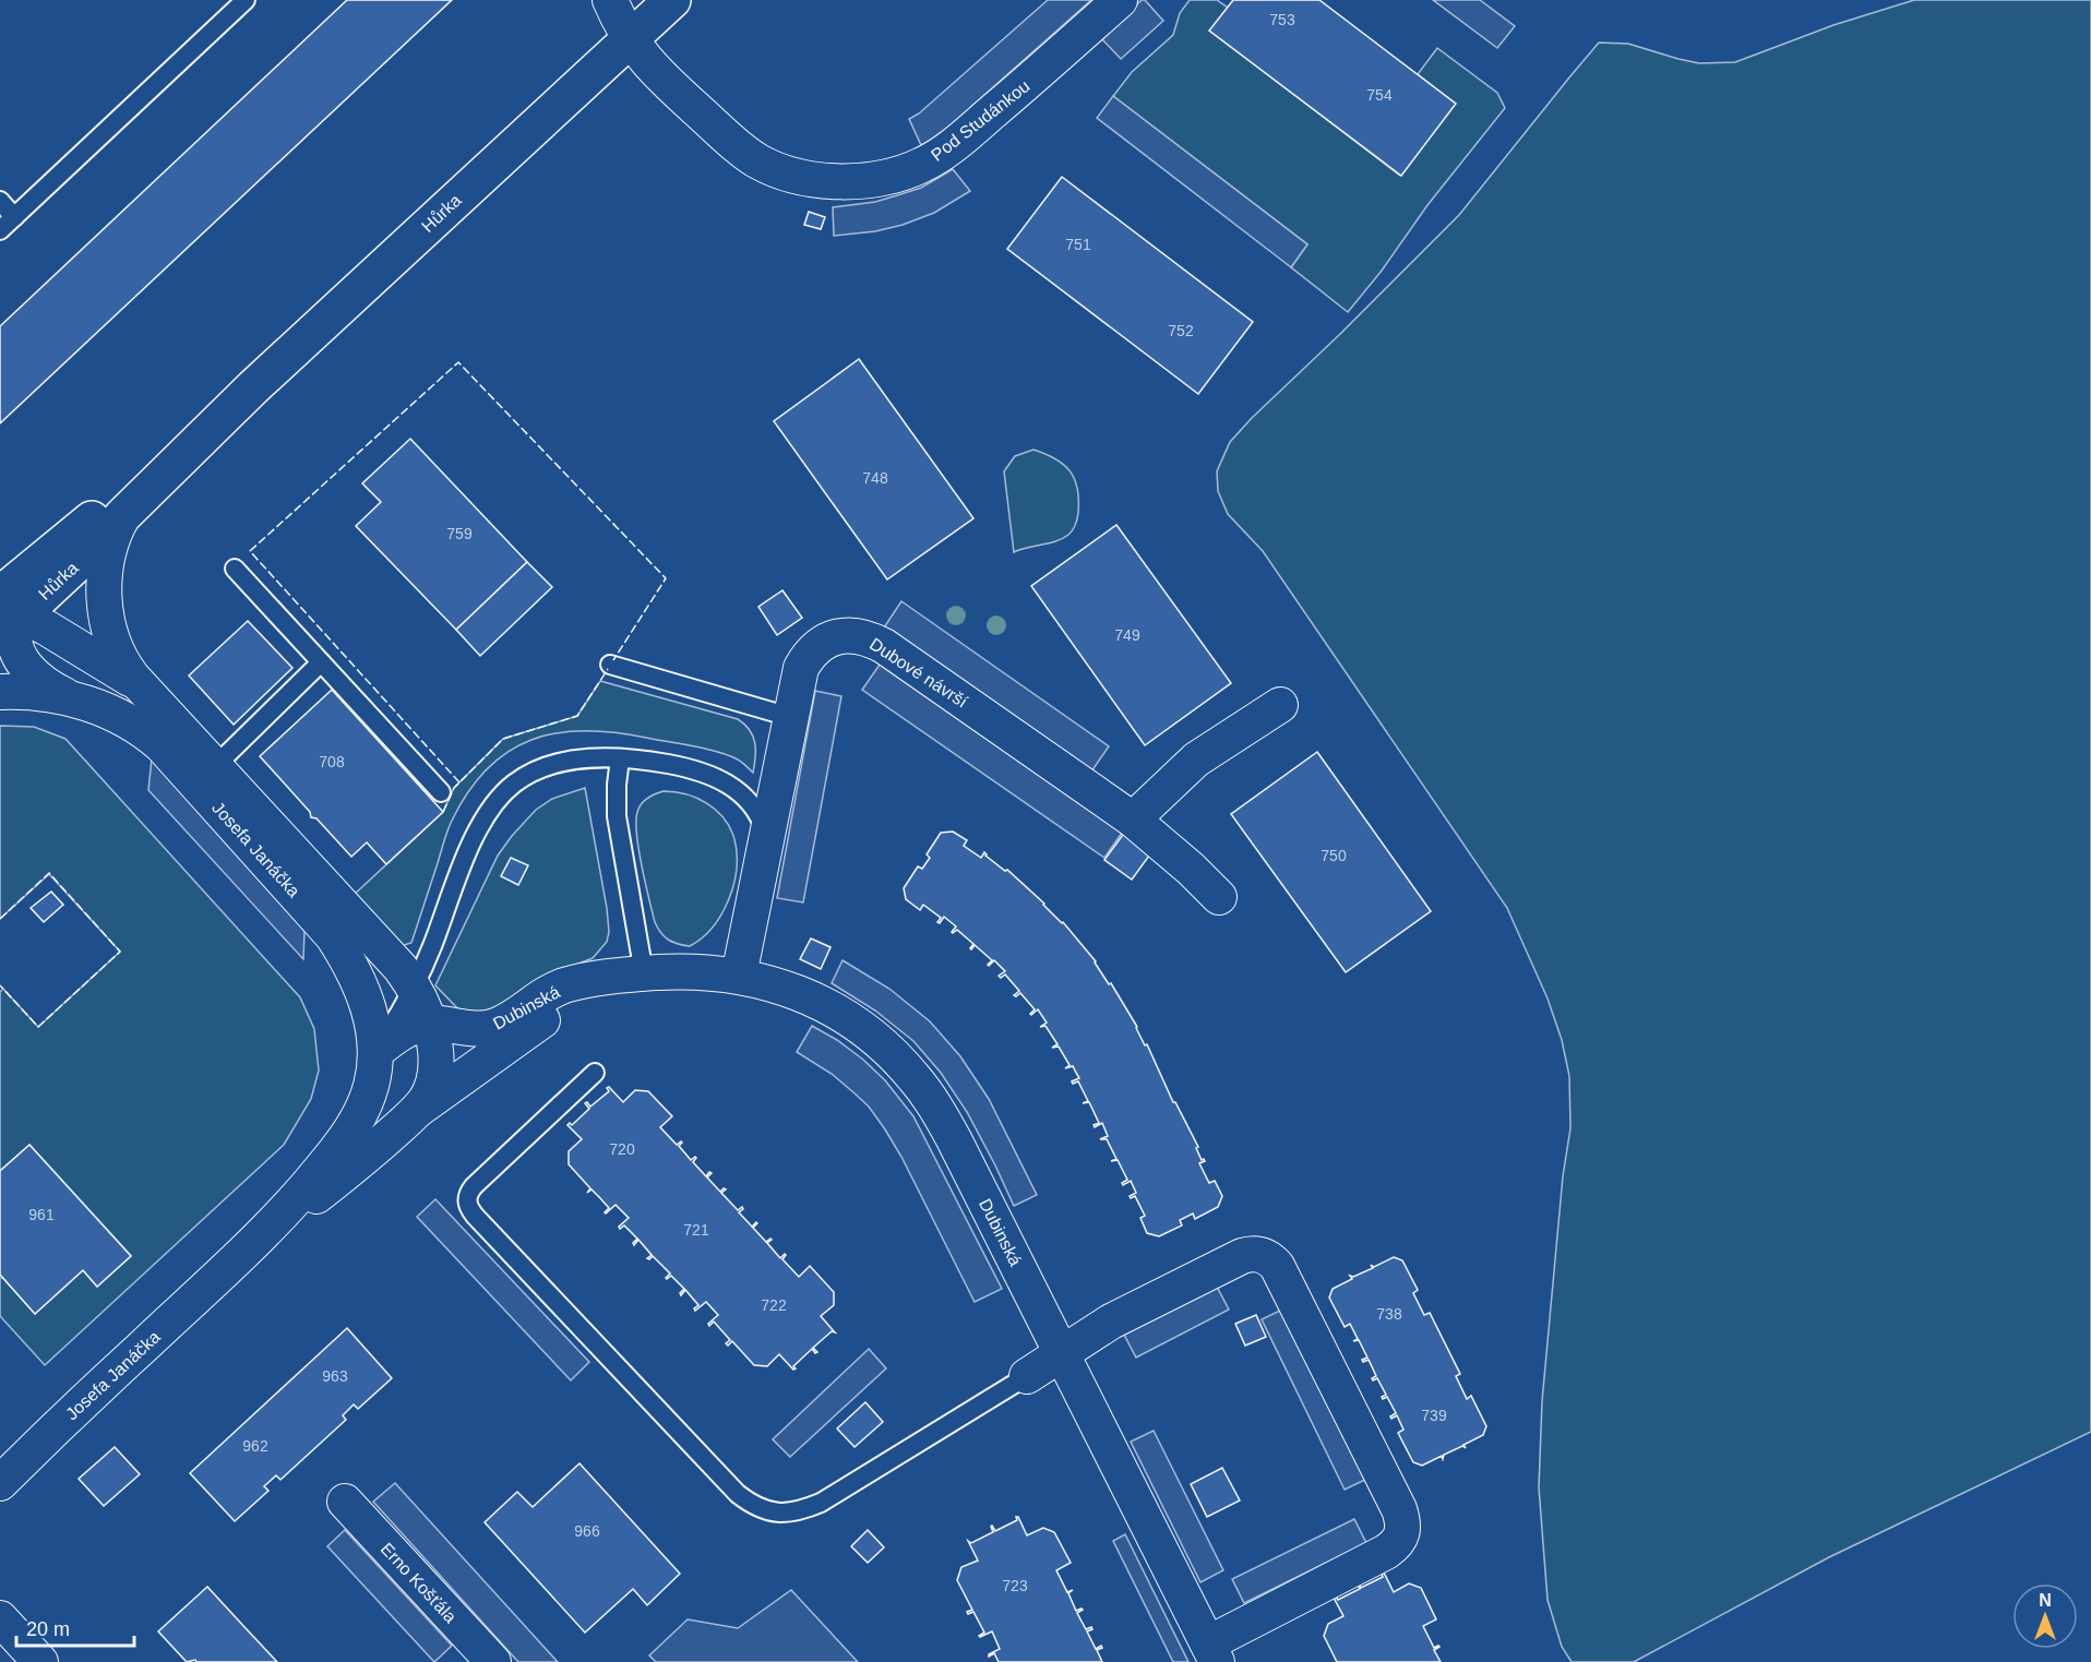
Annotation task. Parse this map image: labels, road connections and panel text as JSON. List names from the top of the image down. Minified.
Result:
{"streets":{"main road":["Hůrka"],"street":["Pod Studánkou","Dubové návrší","Josefa Janáčka","Dubinská","Erno Košťála"]},"crossings":[["Pod Studánkou","Hůrka"],["Hůrka","Josefa Janáčka"],["Dubové návrší","Dubinská"],["Josefa Janáčka","Dubinská"]],"house_numbers":["753","754","751","752","748","759","749","708","750","720","961","721","722","738","963","739","962","966","723"],"scale_bar":"20 m","north":"top"}
